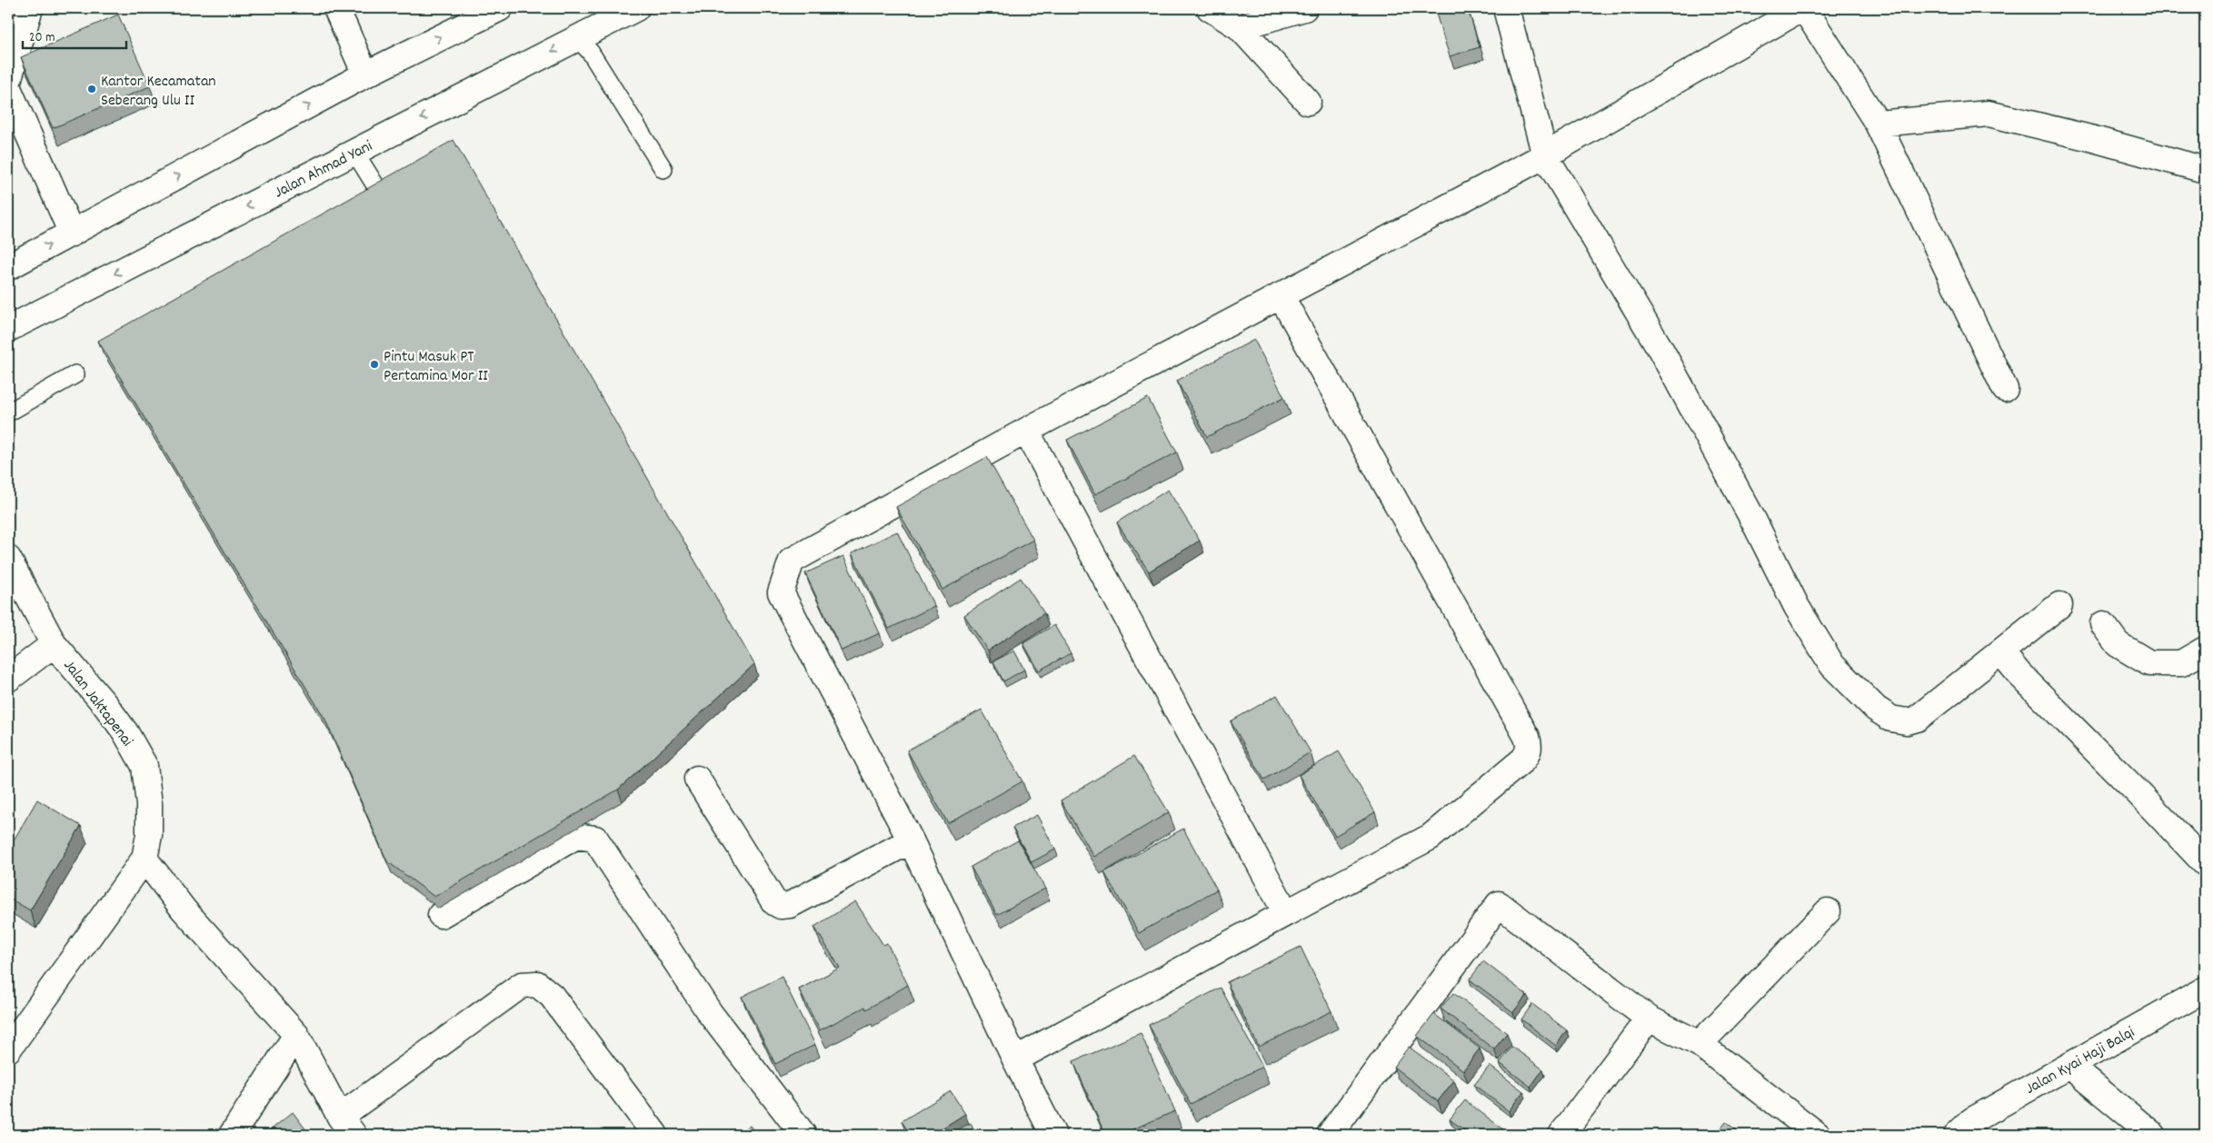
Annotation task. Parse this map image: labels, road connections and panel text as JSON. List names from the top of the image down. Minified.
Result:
{"streets":{"main road":["Jalan Ahmad Yani","Jalan Jaktapenai","Jalan Kyai Haji Balqi"]},"places":["Kantor Kecamatan Seberang Ulu II","Pintu Masuk PT Pertamina Mor II"],"scale_bar":"20 m"}
